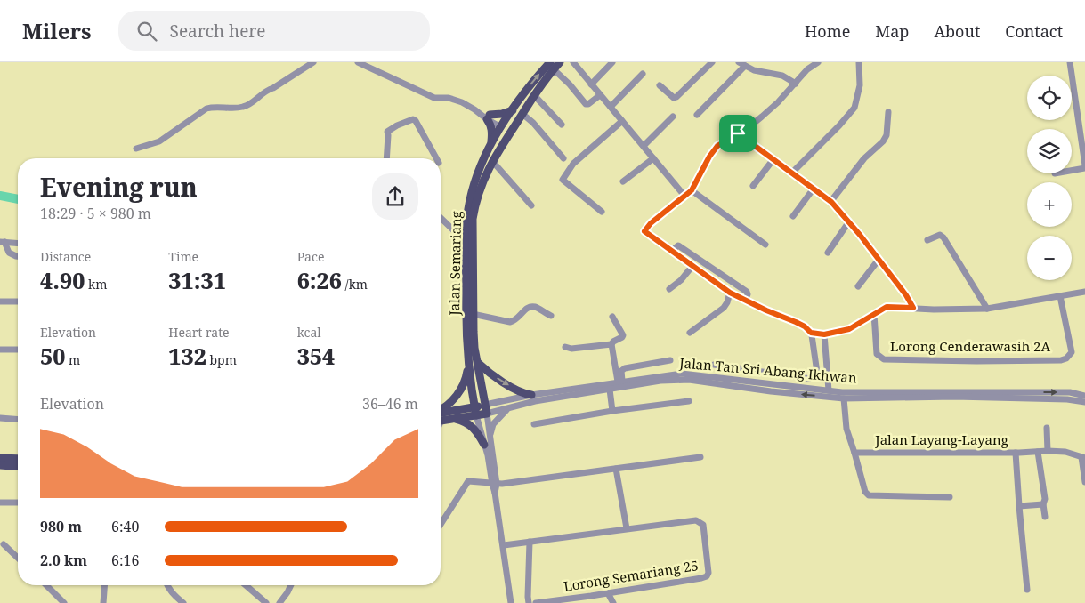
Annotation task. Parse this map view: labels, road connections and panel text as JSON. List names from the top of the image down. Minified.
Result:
{"streets":{"main road":["Jalan Semariang"],"street":["Lorong Cenderawasih 2A","Jalan Tan Sri Abang Ikhwan","Jalan Layang-Layang","Lorong Semariang 25"]},"page":{"header":"Milers","search":"Search here","nav":["Home","Map","About","Contact"],"map_buttons":["+","−"],"heading":["Evening run","18:29 · 5 × 980 m"],"stats":[["Distance","4.90 km"],["Time","31:31"],["Pace","6:26 /km"],["Elevation","50 m"],["Heart rate","132 bpm"],["kcal","354"]],"chart":["Elevation","36–46 m"],"list":[{"name":"980 m","note":"6:40"},{"name":"2.0 km","note":"6:16"}]}}
